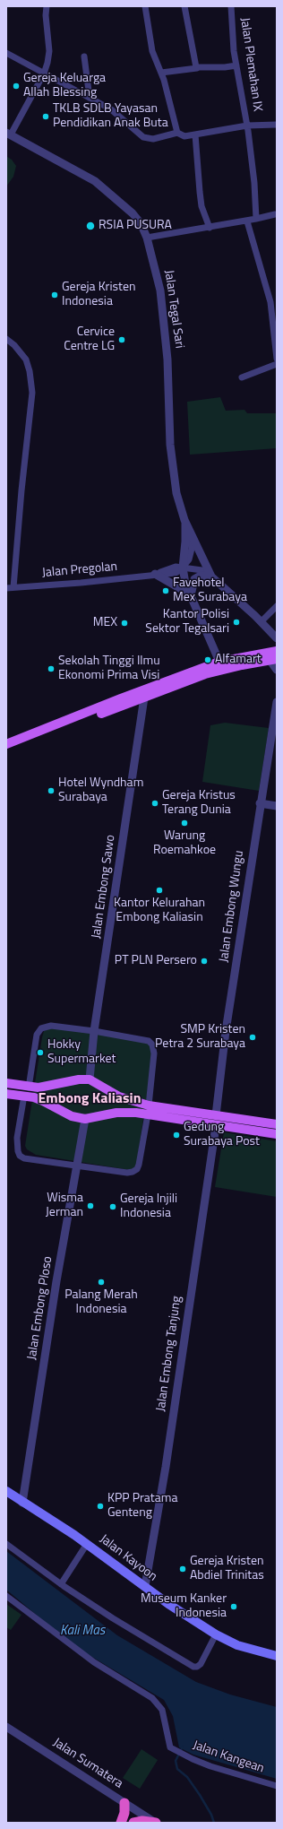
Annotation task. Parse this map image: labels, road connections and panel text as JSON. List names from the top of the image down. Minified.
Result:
{"streets":{"highway":["Jalan Sumatera"],"main road":["Jalan Kayoon"],"street":["Jalan Plemahan IX","Jalan Tegal Sari","Jalan Pregolan","Jalan Embong Sawo","Jalan Embong Wungu","Jalan Embong Ploso","Jalan Embong Tanjung","Jalan Kangean"]},"crossings":[["Jalan Embong Ploso","Jalan Kayoon"],["Jalan Embong Tanjung","Jalan Kayoon"]],"districts":["Embong Kaliasin"],"water":["Kali Mas"],"places":["Gereja Keluarga Allah Blessing","TKLB SDLB Yayasan Pendidikan Anak Buta","RSIA PUSURA","Gereja Kristen Indonesia","Cervice Centre LG","Favehotel Mex Surabaya","Kantor Polisi Sektor Tegalsari","MEX","Alfamart","Sekolah Tinggi Ilmu Ekonomi Prima Visi","Hotel Wyndham Surabaya","Gereja Kristus Terang Dunia","Warung Roemahkoe","Kantor Kelurahan Embong Kaliasin","PT PLN Persero","SMP Kristen Petra 2 Surabaya","Hokky Supermarket","Gedung Surabaya Post","Wisma Jerman","Gereja Injili Indonesia","Palang Merah Indonesia","KPP Pratama Genteng","Gereja Kristen Abdiel Trinitas","Museum Kanker Indonesia"]}
